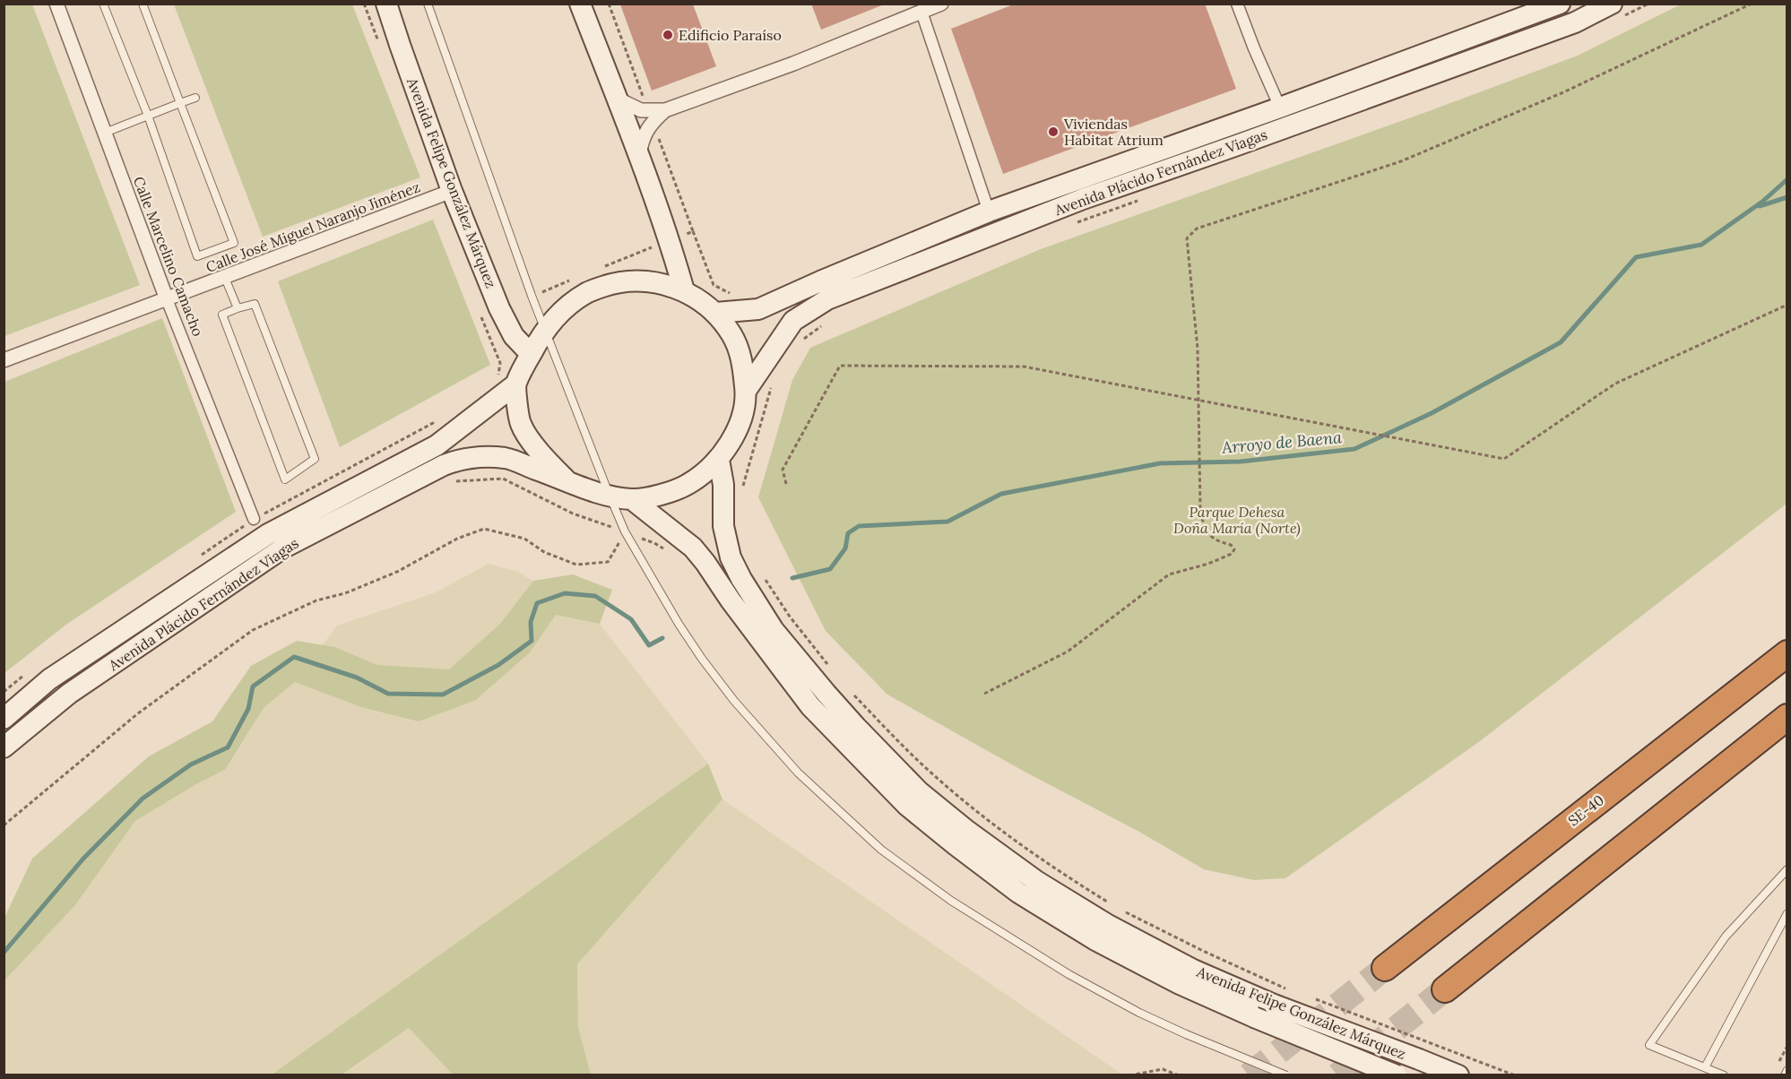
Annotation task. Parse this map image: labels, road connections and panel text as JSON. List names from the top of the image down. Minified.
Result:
{"streets":{"highway":["SE-40"],"main road":["Avenida Plácido Fernández Viagas","Avenida Felipe González Márquez"],"street":["Calle José Miguel Naranjo Jiménez","Calle Marcelino Camacho"]},"crossings":[["Avenida Plácido Fernández Viagas","Avenida Felipe González Márquez"],["Avenida Felipe González Márquez","Calle José Miguel Naranjo Jiménez"],["Calle José Miguel Naranjo Jiménez","Calle Marcelino Camacho"]],"water":["Arroyo de Baena"],"parks":["Parque Dehesa Doña María (Norte)"],"places":["Edificio Paraíso","Viviendas Habitat Atrium"]}
